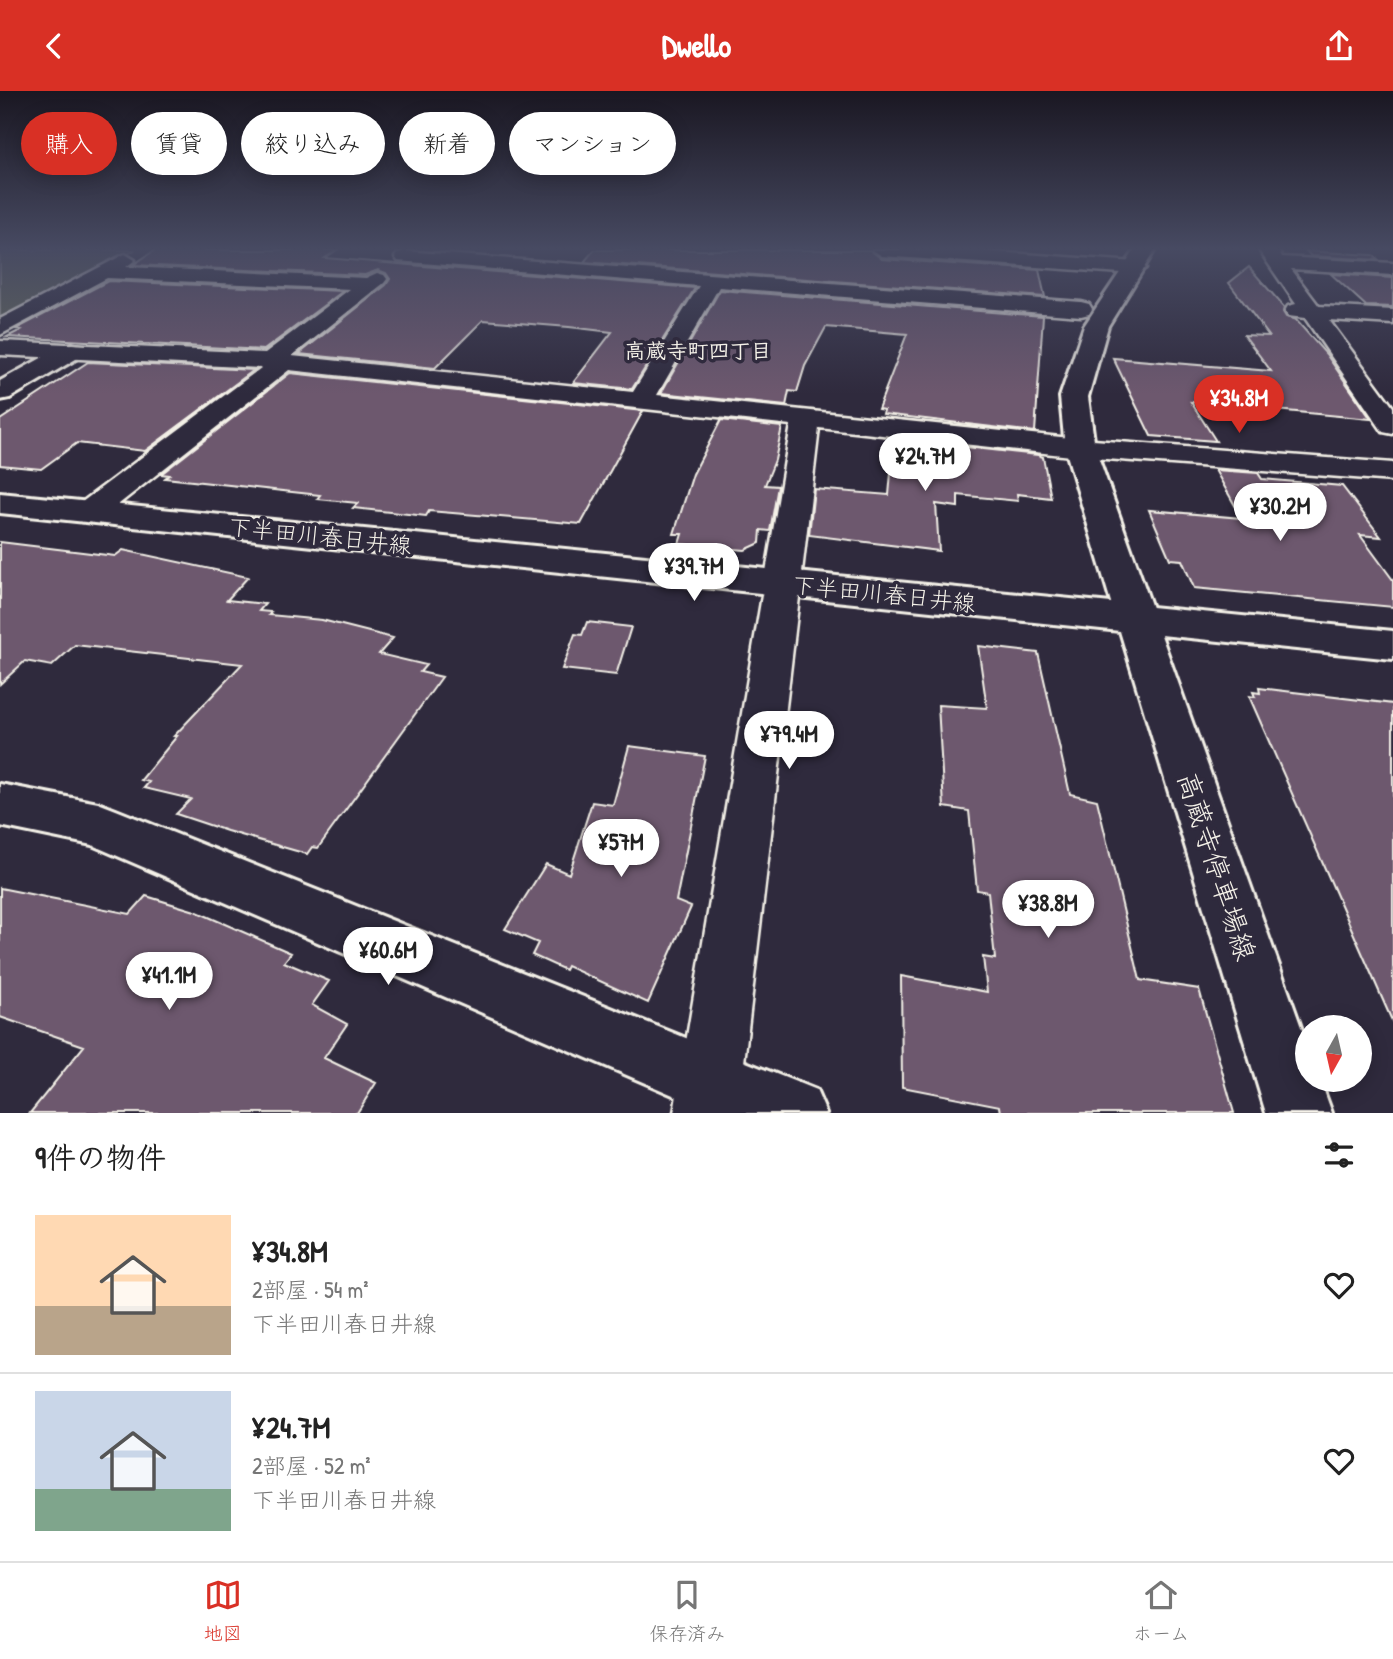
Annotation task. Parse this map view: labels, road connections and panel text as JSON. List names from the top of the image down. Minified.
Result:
{"streets":{"main road":["下半田川春日井線","高蔵寺停車場線"]},"crossings":[["下半田川春日井線","高蔵寺停車場線"]],"districts":["高蔵寺町四丁目"],"north":"bottom","page":{"header":"Dwello","chip":["購入","賃貸","絞り込み","新着","マンション"],"price":["¥34.8M","¥24.7M","¥30.2M","¥39.7M","¥79.4M","¥57M","¥38.8M","¥60.6M","¥41.1M"],"heading":"9件の物件","list":[{"name":"¥34.8M","note":"2部屋 · 54 m² · 下半田川春日井線"},{"name":"¥24.7M","note":"2部屋 · 52 m² · 下半田川春日井線"}],"tabs":["地図","保存済み","ホーム"]}}
